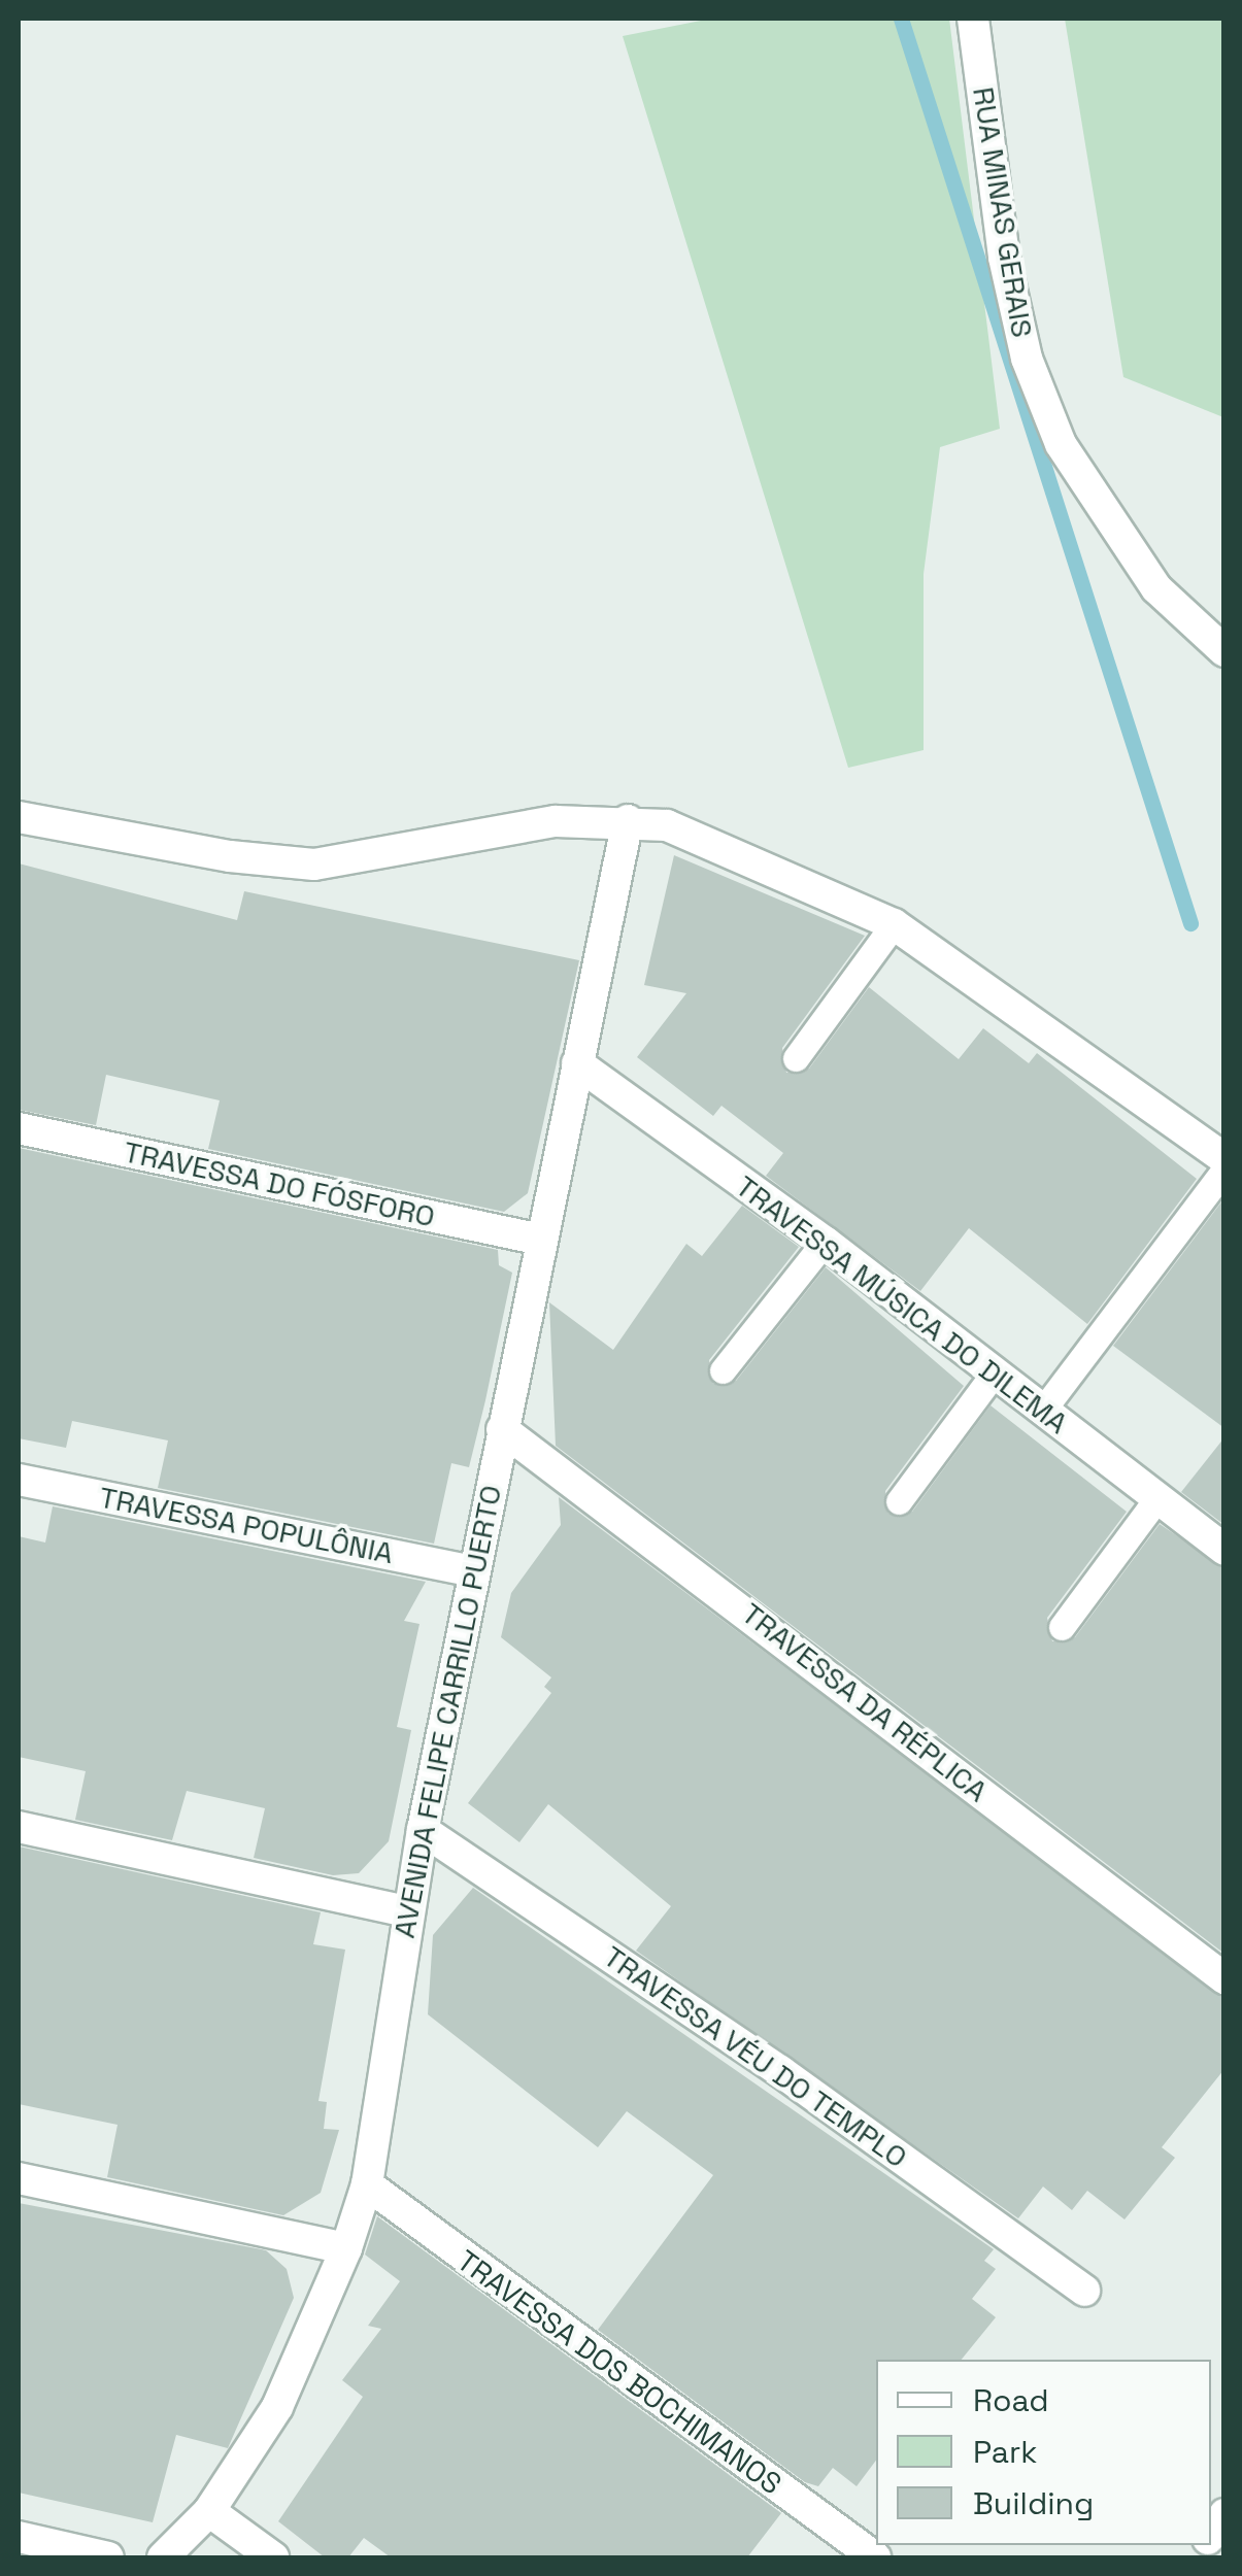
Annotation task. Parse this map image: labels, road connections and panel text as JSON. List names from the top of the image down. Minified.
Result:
{"streets":{"street":["RUA MINAS GERAIS","TRAVESSA DO FÓSFORO","TRAVESSA MÚSICA DO DILEMA","TRAVESSA POPULÔNIA","TRAVESSA DA RÉPLICA","AVENIDA FELIPE CARRILLO PUERTO","TRAVESSA VÉU DO TEMPLO","TRAVESSA DOS BOCHIMANOS"]},"crossings":[["TRAVESSA DO FÓSFORO","AVENIDA FELIPE CARRILLO PUERTO"],["TRAVESSA MÚSICA DO DILEMA","AVENIDA FELIPE CARRILLO PUERTO"],["TRAVESSA POPULÔNIA","AVENIDA FELIPE CARRILLO PUERTO"],["TRAVESSA DA RÉPLICA","AVENIDA FELIPE CARRILLO PUERTO"],["AVENIDA FELIPE CARRILLO PUERTO","TRAVESSA VÉU DO TEMPLO"],["AVENIDA FELIPE CARRILLO PUERTO","TRAVESSA DOS BOCHIMANOS"]],"legend":["Road","Park","Building"]}
